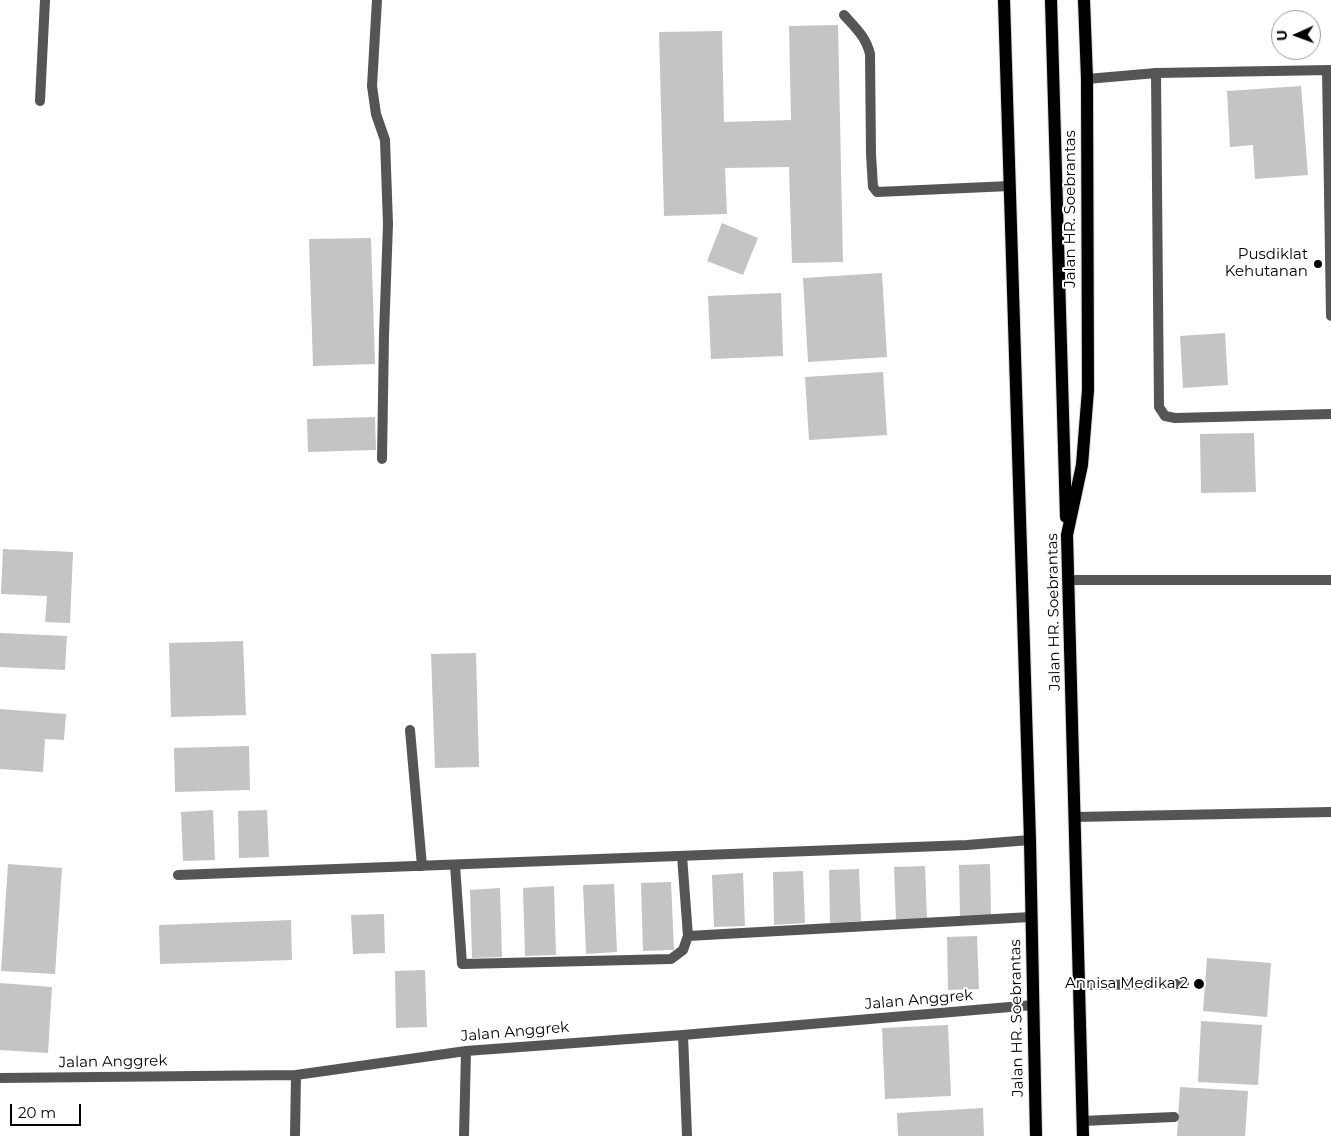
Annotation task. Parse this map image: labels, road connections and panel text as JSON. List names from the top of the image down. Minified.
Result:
{"streets":{"main road":["Jalan HR. Soebrantas"],"street":["Jalan Anggrek"]},"crossings":[["Jalan HR. Soebrantas","Jalan Anggrek"]],"places":["Pusdiklat Kehutanan","Annisa Medika 2"],"scale_bar":"20 m","north":"left"}
